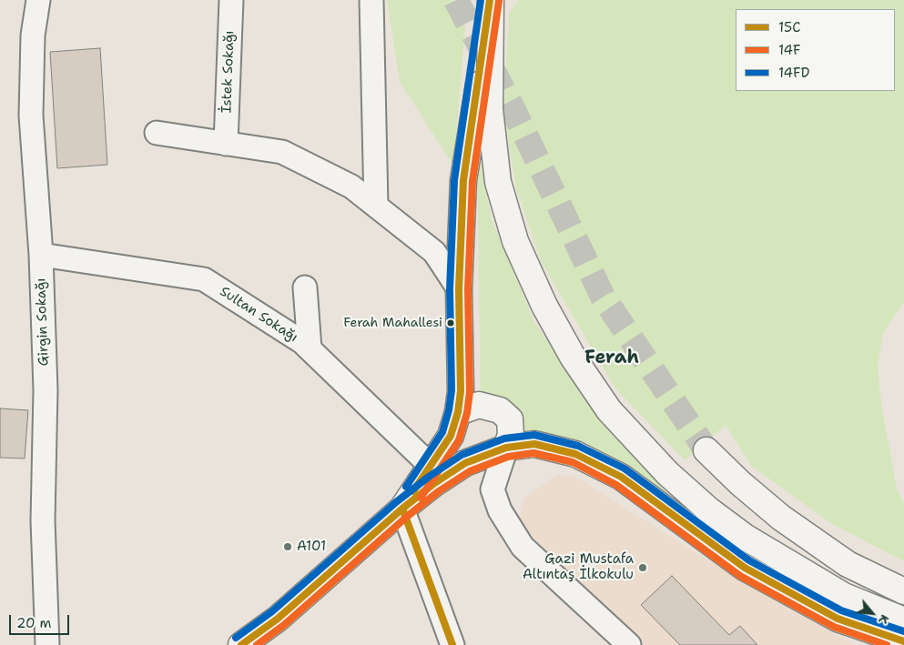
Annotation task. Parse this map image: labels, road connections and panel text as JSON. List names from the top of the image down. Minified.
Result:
{"streets":{"street":["İstek Sokağı","Sultan Sokağı","Girgin Sokağı"]},"crossings":[["Sultan Sokağı","Girgin Sokağı"]],"districts":["Ferah"],"places":["Ferah Mahallesi","A101","Gazi Mustafa Altıntaş İlkokulu"],"lines":["transit line 15C","transit line 14FD","transit line 14F"],"legend":["15C","14F","14FD"],"scale_bar":"20 m","north":"bottom right"}
